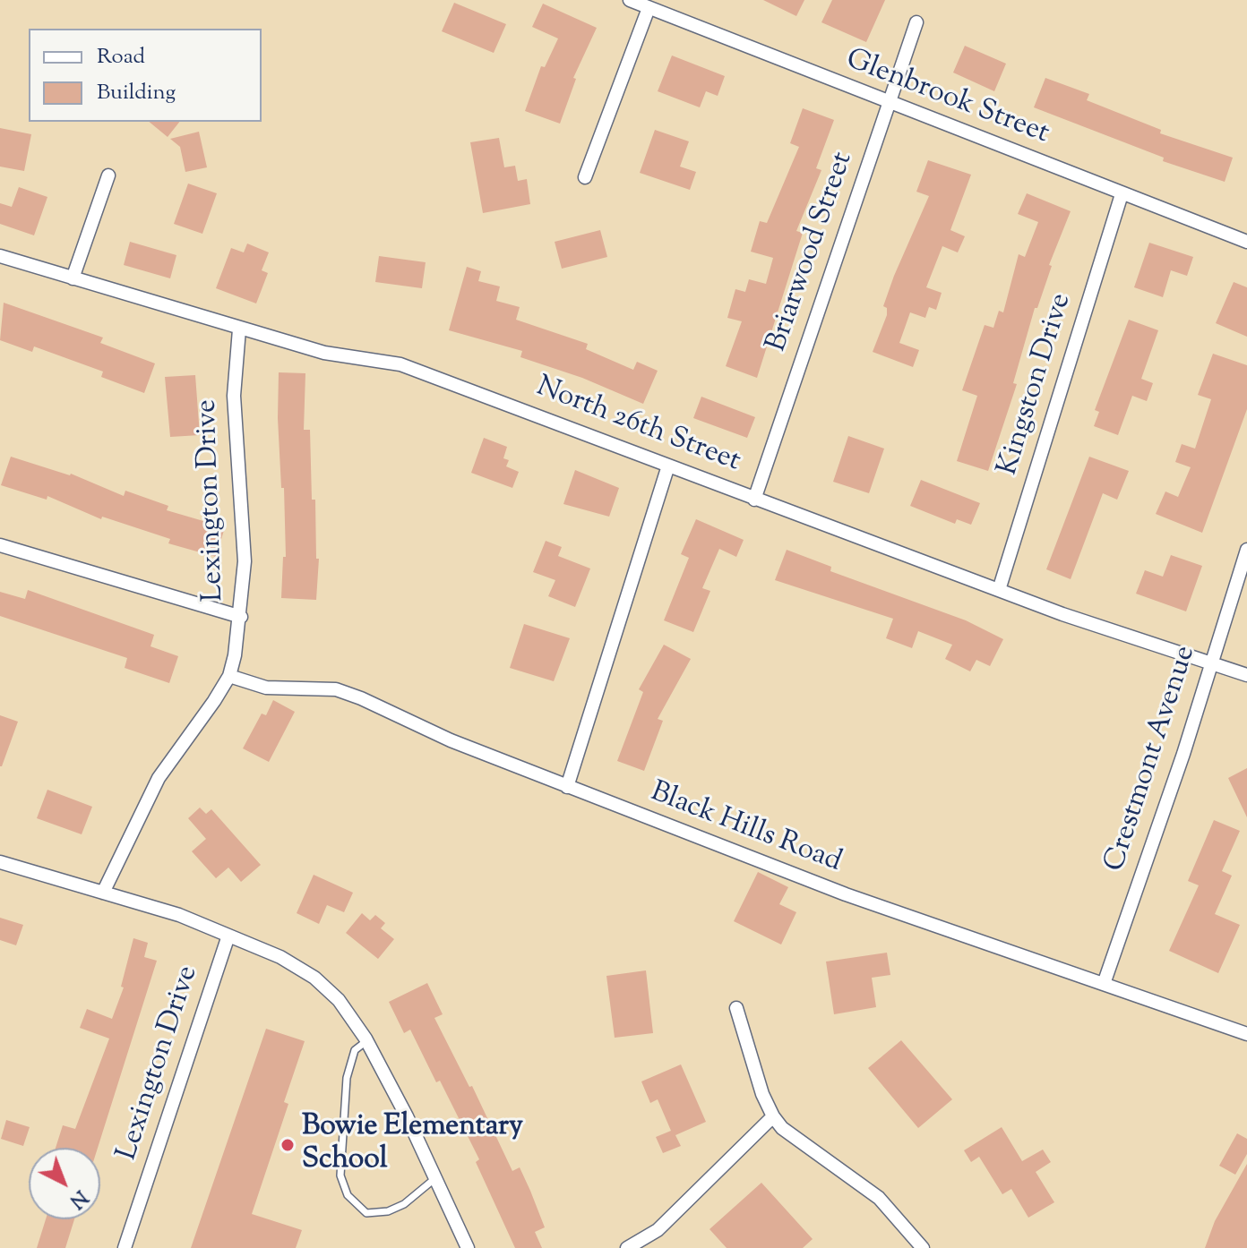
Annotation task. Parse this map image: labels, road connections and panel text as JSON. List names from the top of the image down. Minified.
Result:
{"streets":{"street":["Glenbrook Street","Briarwood Street","Kingston Drive","North 26th Street","Lexington Drive","Crestmont Avenue","Black Hills Road"]},"crossings":[["Glenbrook Street","Briarwood Street"],["Glenbrook Street","Kingston Drive"],["Briarwood Street","North 26th Street"],["Kingston Drive","North 26th Street"],["North 26th Street","Lexington Drive"],["North 26th Street","Crestmont Avenue"],["Lexington Drive","Black Hills Road"],["Crestmont Avenue","Black Hills Road"]],"places":["Bowie Elementary School"],"legend":["Road","Building"],"north":"bottom right"}
